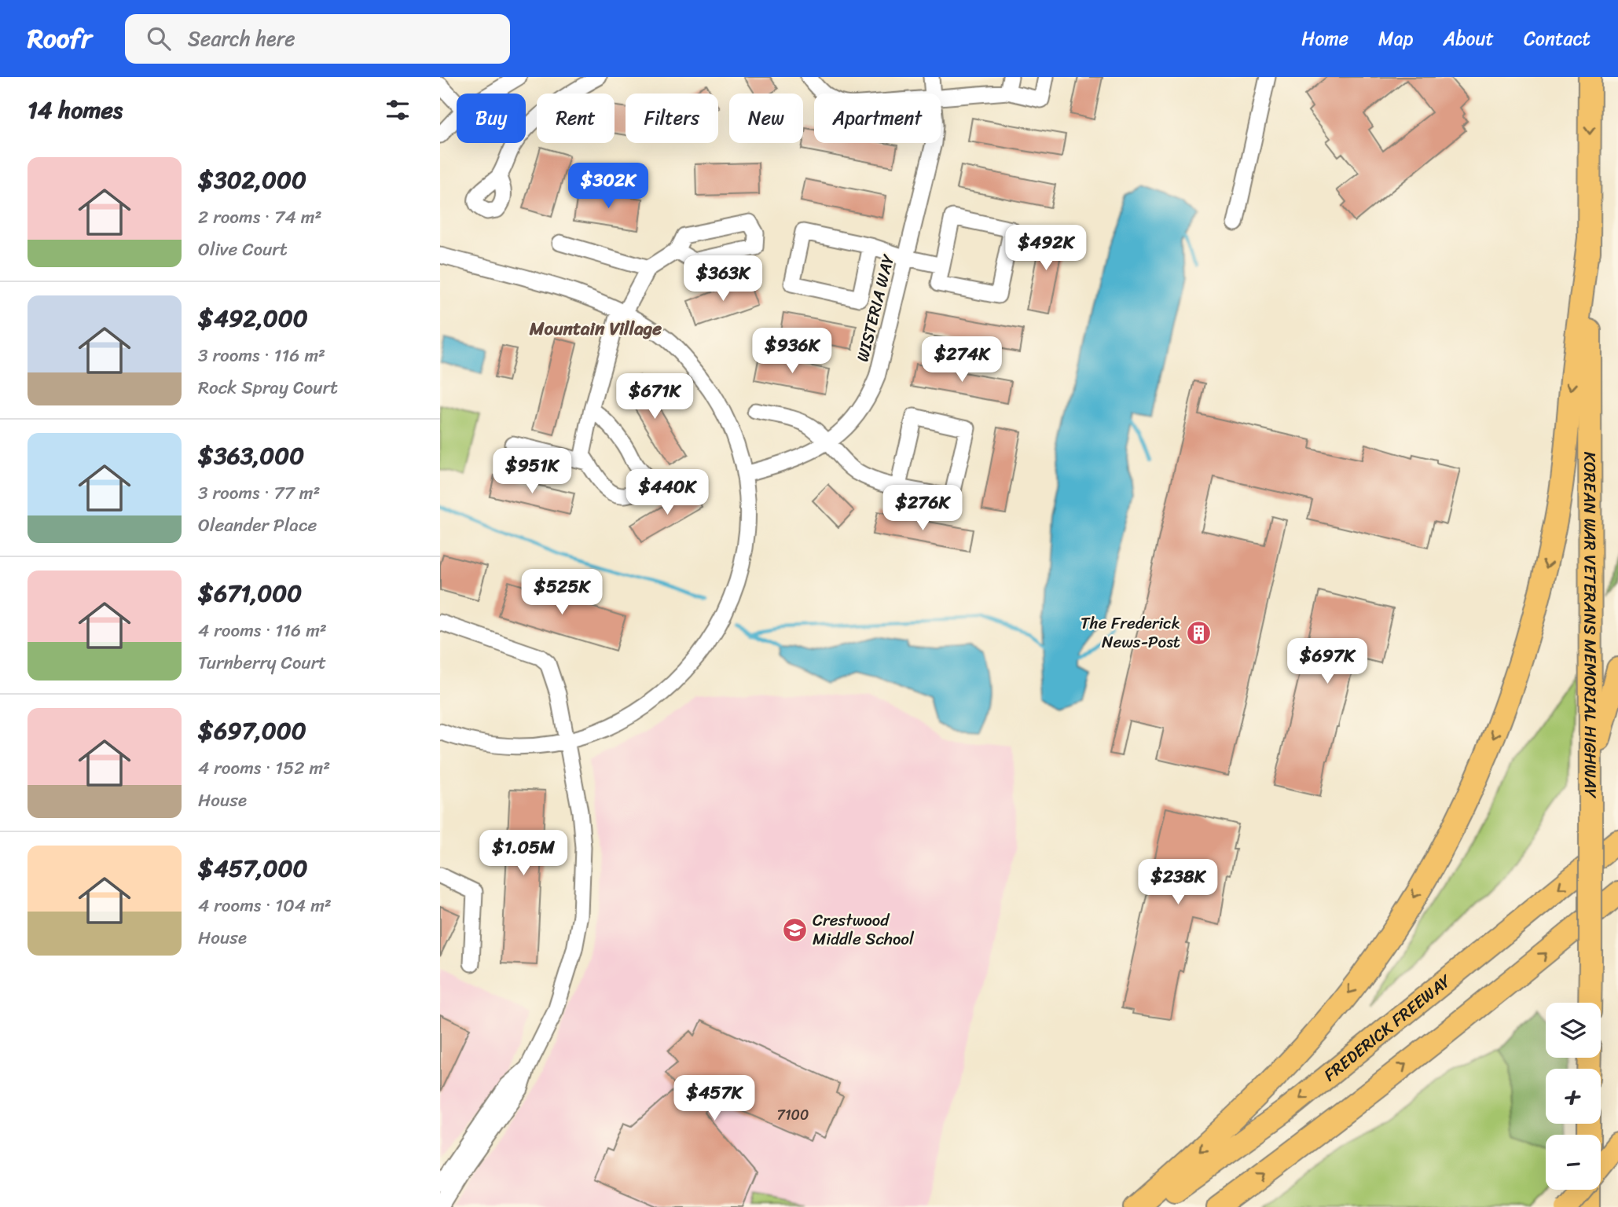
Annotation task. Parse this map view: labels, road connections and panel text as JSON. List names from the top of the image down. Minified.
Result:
{"streets":{"highway":["KOREAN WAR VETERANS MEMORIAL HIGHWAY","FREDERICK FREEWAY"],"street":["WISTERIA WAY"]},"districts":["Mountain Village"],"places":{"building":["The Frederick News-Post"],"school or university":["Crestwood Middle School"]},"house_numbers":["7100"],"page":{"header":"Roofr","search":"Search here","nav":["Home","Map","About","Contact"],"heading":"14 homes","chip":["Buy","Rent","Filters","New","Apartment"],"list":[{"name":"$302,000","note":"2 rooms · 74 m² · Olive Court"},{"name":"$492,000","note":"3 rooms · 116 m² · Rock Spray Court"},{"name":"$363,000","note":"3 rooms · 77 m² · Oleander Place"},{"name":"$671,000","note":"4 rooms · 116 m² · Turnberry Court"},{"name":"$697,000","note":"4 rooms · 152 m² · House"},{"name":"$457,000","note":"4 rooms · 104 m² · House"}],"price":["$302K","$492K","$363K","$936K","$274K","$671K","$951K","$440K","$276K","$525K","$697K","$1.05M","$238K","$457K"],"map_buttons":["+","−"]}}
